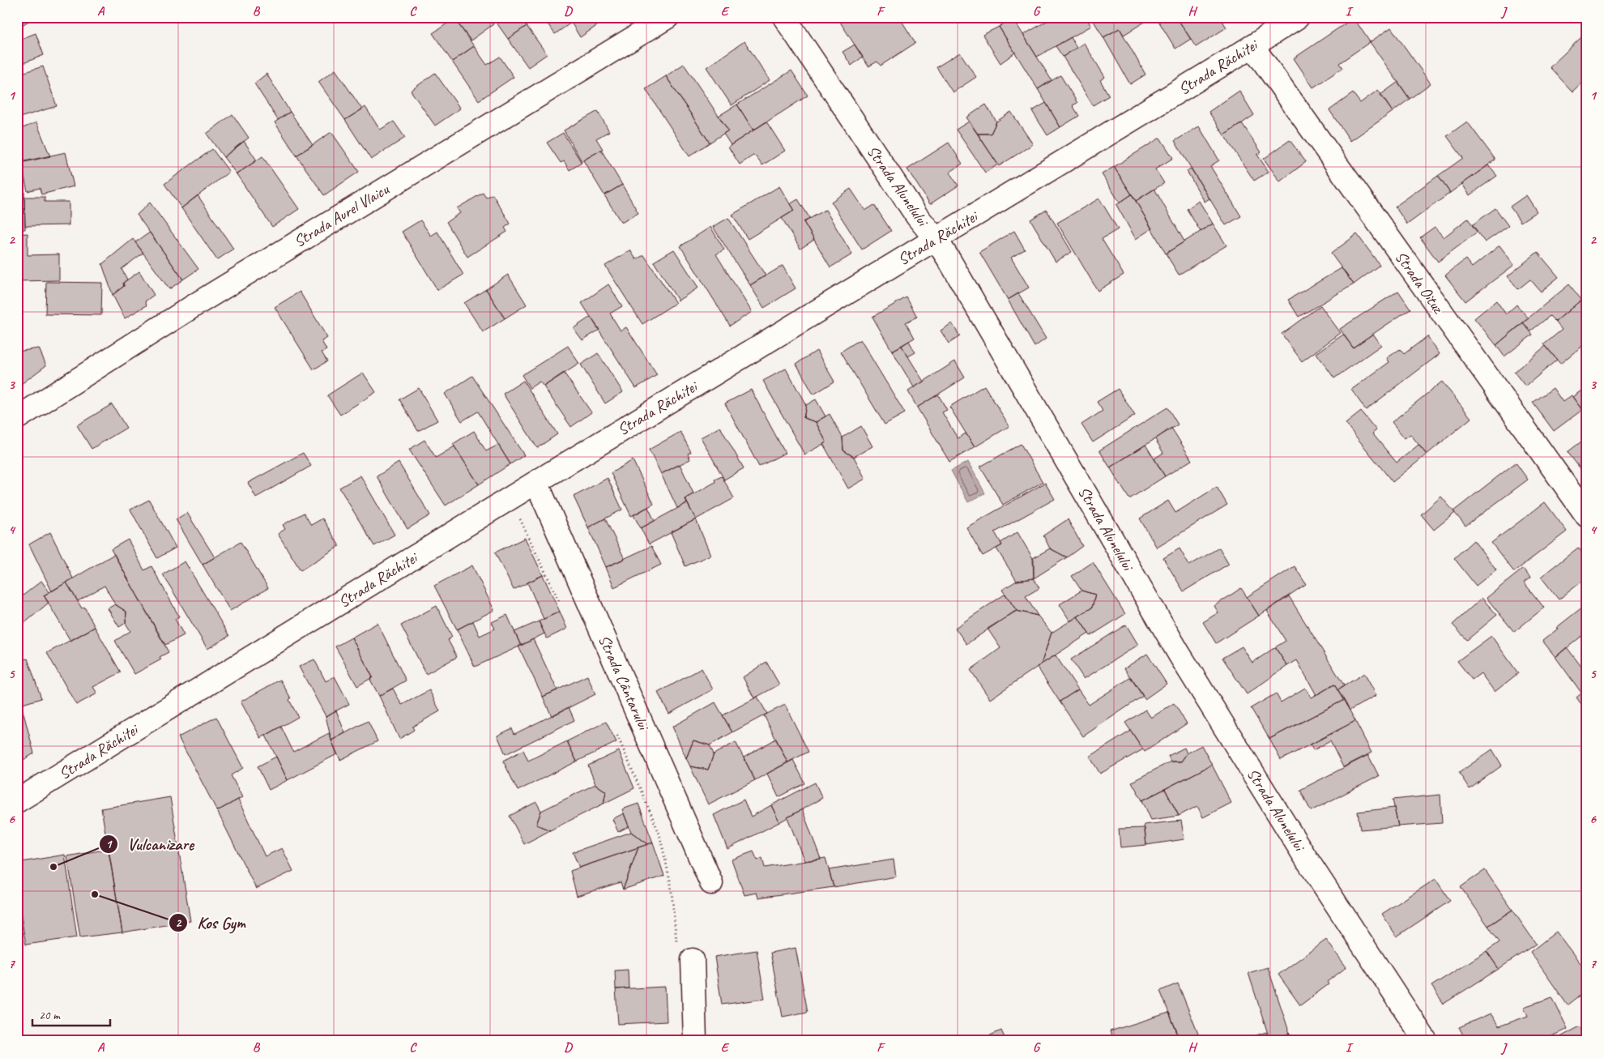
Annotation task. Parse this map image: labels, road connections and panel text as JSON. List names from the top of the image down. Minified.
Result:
{"streets":{"street":["Strada Răchitei","Strada Alunelului","Strada Aurel Vlaicu","Strada Oituz","Strada Cântarului"]},"crossings":[["Strada Răchitei","Strada Alunelului"],["Strada Răchitei","Strada Oituz"],["Strada Răchitei","Strada Cântarului"]],"places":["Vulcanizare","Kos Gym"],"scale_bar":"20 m","grid":{"columns":["A","B","C","D","E","F","G","H","I","J"],"rows":["1","2","3","4","5","6","7"]}}
